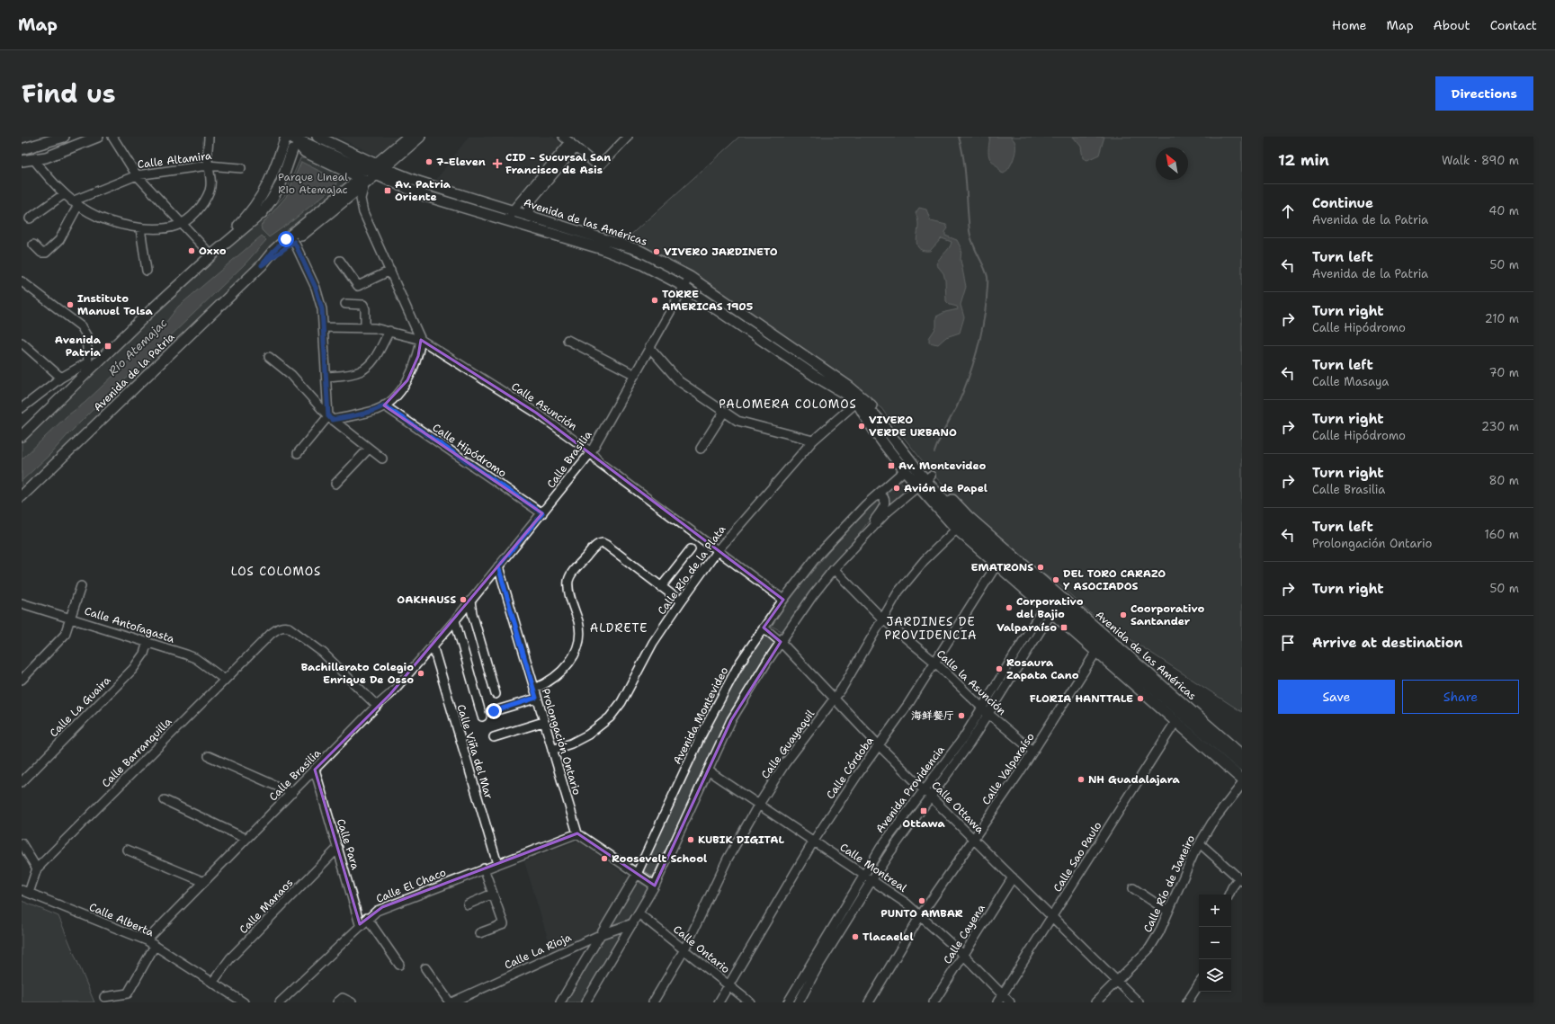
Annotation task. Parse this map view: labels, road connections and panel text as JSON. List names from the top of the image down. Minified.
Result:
{"streets":{"main road":["Avenida de las Américas","Avenida de la Patria"],"street":["Calle Altamira","Calle Asunción","Calle Hipódromo","Calle Brasilia","Calle Río de la Plata","Calle Antofagasta","Calle la Asunción","Calle La Guaira","Avenida Montevideo","Prolongación Ontario","Calle Guayaquil","Calle Viña del Mar","Calle Barranquilla","Calle Córdoba","Calle Valparaíso","Avenida Providencia","Calle Ottawa","Calle Para","Calle Sao Paulo","Calle Montreal","Calle Río de Janeiro","Calle El Chaco","Calle Manaos","Calle Alberta","Calle Cayena","Calle Ontario","Calle La Rioja"]},"crossings":[["Avenida de las Américas","Avenida de la Patria"],["Avenida de las Américas","Calle Brasilia"],["Avenida de las Américas","Calle Río de la Plata"],["Avenida de las Américas","Avenida Montevideo"],["Avenida de las Américas","Calle Guayaquil"],["Avenida de las Américas","Calle Córdoba"],["Avenida de las Américas","Calle Valparaíso"],["Avenida de las Américas","Avenida Providencia"],["Avenida de las Américas","Calle Sao Paulo"],["Calle Asunción","Calle Brasilia"],["Calle Asunción","Calle Río de la Plata"],["Calle Asunción","Avenida Montevideo"],["Calle Hipódromo","Calle Brasilia"],["Calle Brasilia","Prolongación Ontario"],["Calle Brasilia","Calle Viña del Mar"],["Calle Brasilia","Calle Barranquilla"],["Calle Brasilia","Calle Para"],["Calle Brasilia","Calle Alberta"],["Calle Río de la Plata","Prolongación Ontario"],["Calle Antofagasta","Calle La Guaira"],["Calle Antofagasta","Calle Barranquilla"],["Calle la Asunción","Calle Guayaquil"],["Calle la Asunción","Calle Córdoba"],["Calle la Asunción","Calle Valparaíso"],["Calle la Asunción","Avenida Providencia"],["Avenida Montevideo","Calle Ottawa"],["Avenida Montevideo","Calle La Rioja"],["Prolongación Ontario","Calle El Chaco"],["Calle Guayaquil","Calle Ottawa"],["Calle Guayaquil","Calle Montreal"],["Calle Guayaquil","Calle Ontario"],["Calle Viña del Mar","Calle El Chaco"],["Calle Barranquilla","Calle Alberta"],["Calle Córdoba","Calle Ottawa"],["Calle Córdoba","Calle Montreal"],["Calle Córdoba","Calle Ontario"],["Calle Valparaíso","Calle Ottawa"],["Calle Valparaíso","Calle Montreal"],["Avenida Providencia","Calle Ottawa"],["Avenida Providencia","Calle Montreal"],["Calle Ottawa","Calle Sao Paulo"],["Calle Ottawa","Calle Río de Janeiro"],["Calle Ottawa","Calle Cayena"],["Calle Para","Calle El Chaco"],["Calle Para","Calle Manaos"],["Calle Sao Paulo","Calle Montreal"],["Calle Montreal","Calle Cayena"],["Calle Manaos","Calle Alberta"]],"districts":["PALOMERA COLOMOS","LOS COLOMOS","JARDINES DE PROVIDENCIA","ALDRETE"],"water":["Río Atemajac"],"parks":["Parque Lineal Rio Atemajac"],"places":{"other":["7-Eleven","Oxxo","VIVERO JARDINETO","TORRE AMERICAS 1905","Instituto Manuel Tolsa","VIVERO VERDE URBANO","Avión de Papel","EMATRONS","DEL TORO CARAZO Y ASOCIADOS","OAKHAUSS","Corporativo del Bajio","Coorporativo Santander","Rosaura Zapata Cano","Bachillerato Colegio Enrique De Osso","FLORIA HANTTALE","海鲜餐厅","NH Guadalajara","KUBIK DIGITAL","Roosevelt School","PUNTO AMBAR","Tlacaelel"],"health":["CID - Sucursal San Francisco de Asis"],"transit":["Av. Patria Oriente","Avenida Patria","Av. Montevideo","Valparaíso","Ottawa"]},"north":"top left","page":{"header":"Map","nav":["Home","Map","About","Contact"],"title":"Find us","buttons":["Directions",["Save","Share"]],"heading":["12 min","Walk · 890 m"],"list":[["Continue","Avenida de la Patria","40 m"],["Turn left","Avenida de la Patria","50 m"],["Turn right","Calle Hipódromo","210 m"],["Turn left","Calle Masaya","70 m"],["Turn right","Calle Hipódromo","230 m"],["Turn right","Calle Brasilia","80 m"],["Turn left","Prolongación Ontario","160 m"],["Turn right","50 m"],"Arrive at destination"],"map_buttons":["+","−"]}}
